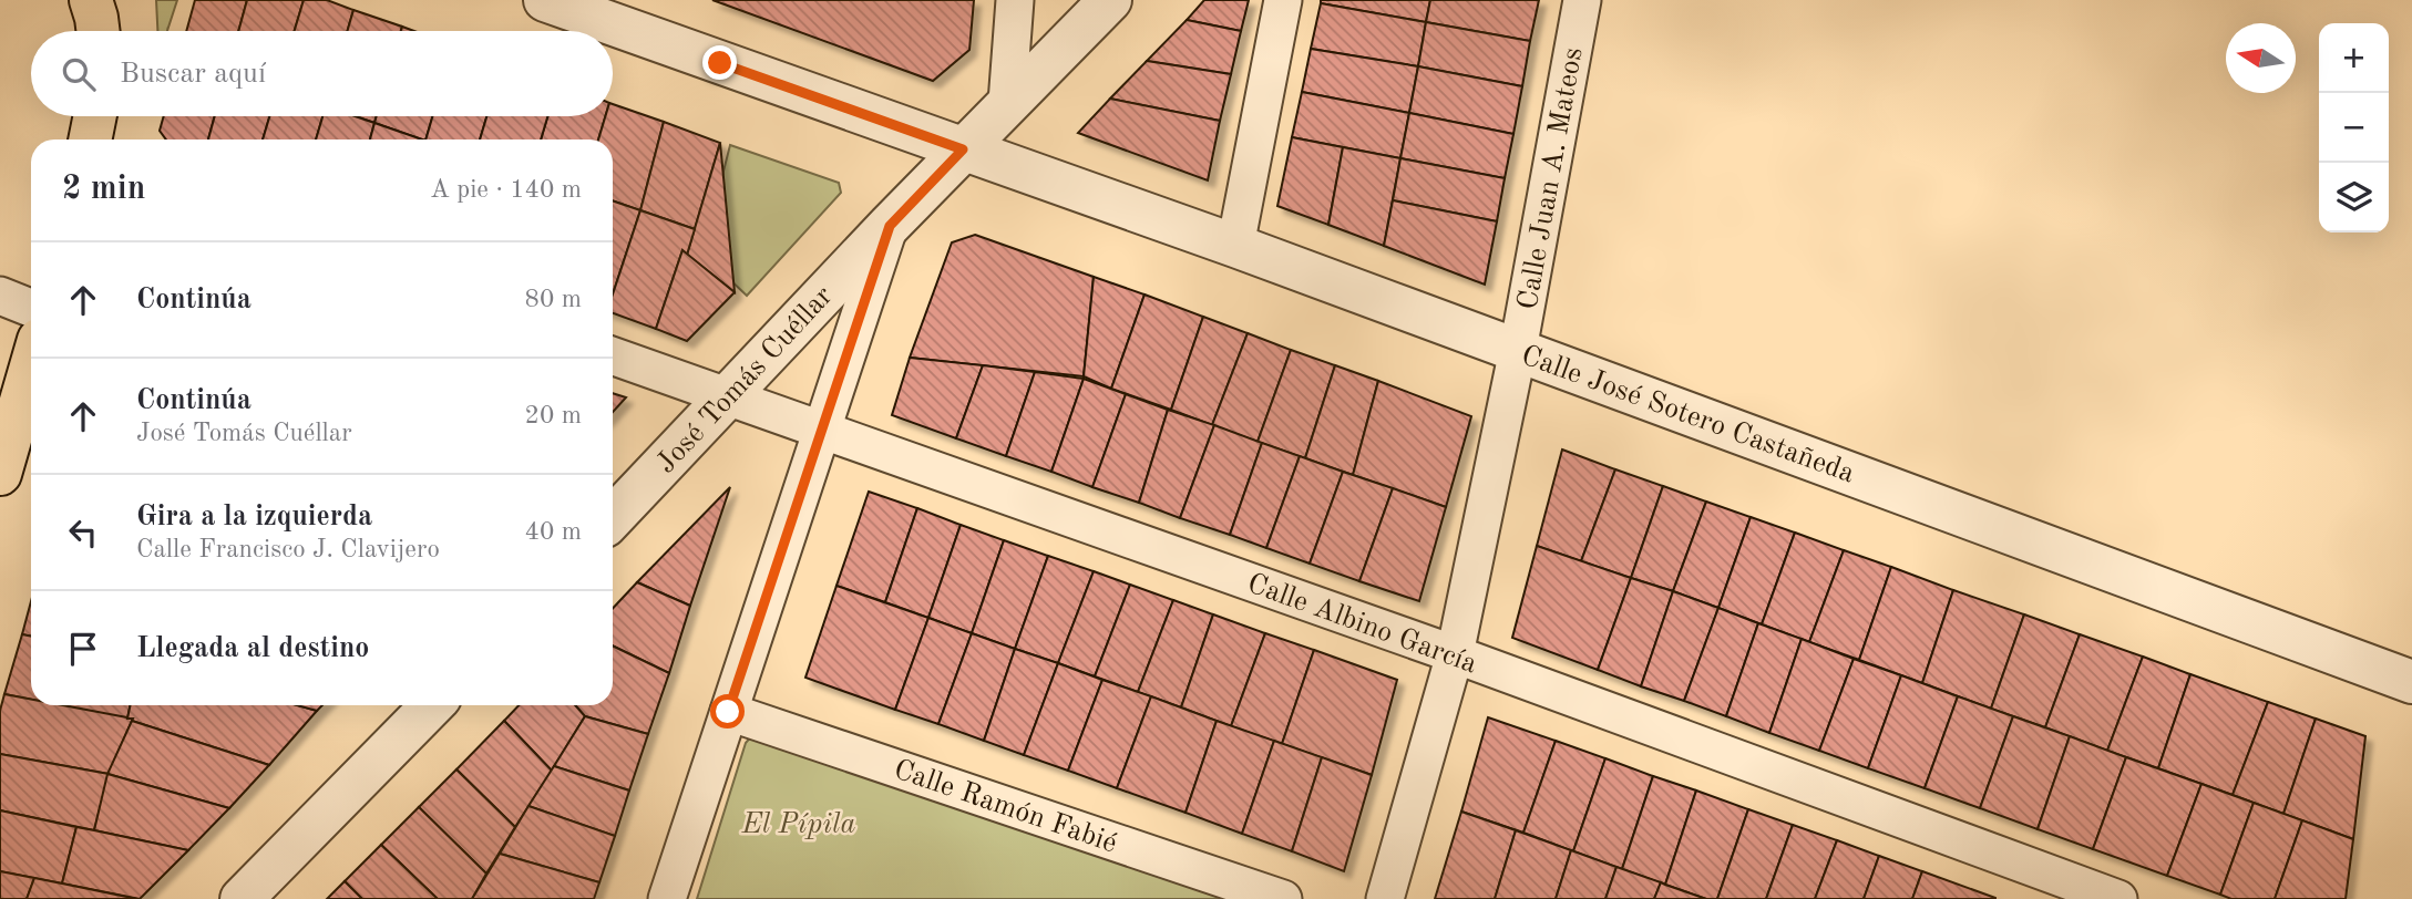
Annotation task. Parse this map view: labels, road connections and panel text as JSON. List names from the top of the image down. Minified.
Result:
{"streets":{"street":["Calle Juan A. Mateos","José Tomás Cuéllar","Calle José Sotero Castañeda","Calle Albino García","Calle Ramón Fabié"]},"crossings":[["Calle Juan A. Mateos","Calle José Sotero Castañeda"],["Calle Juan A. Mateos","Calle Albino García"],["José Tomás Cuéllar","Calle José Sotero Castañeda"],["José Tomás Cuéllar","Calle Albino García"]],"parks":["El Pípila"],"north":"left","page":{"map_buttons":["+","−"],"search":"Buscar aquí","heading":["2 min","A pie · 140 m"],"list":[["Continúa","80 m"],["Continúa","José Tomás Cuéllar","20 m"],["Gira a la izquierda","Calle Francisco J. Clavijero","40 m"],"Llegada al destino"]}}
